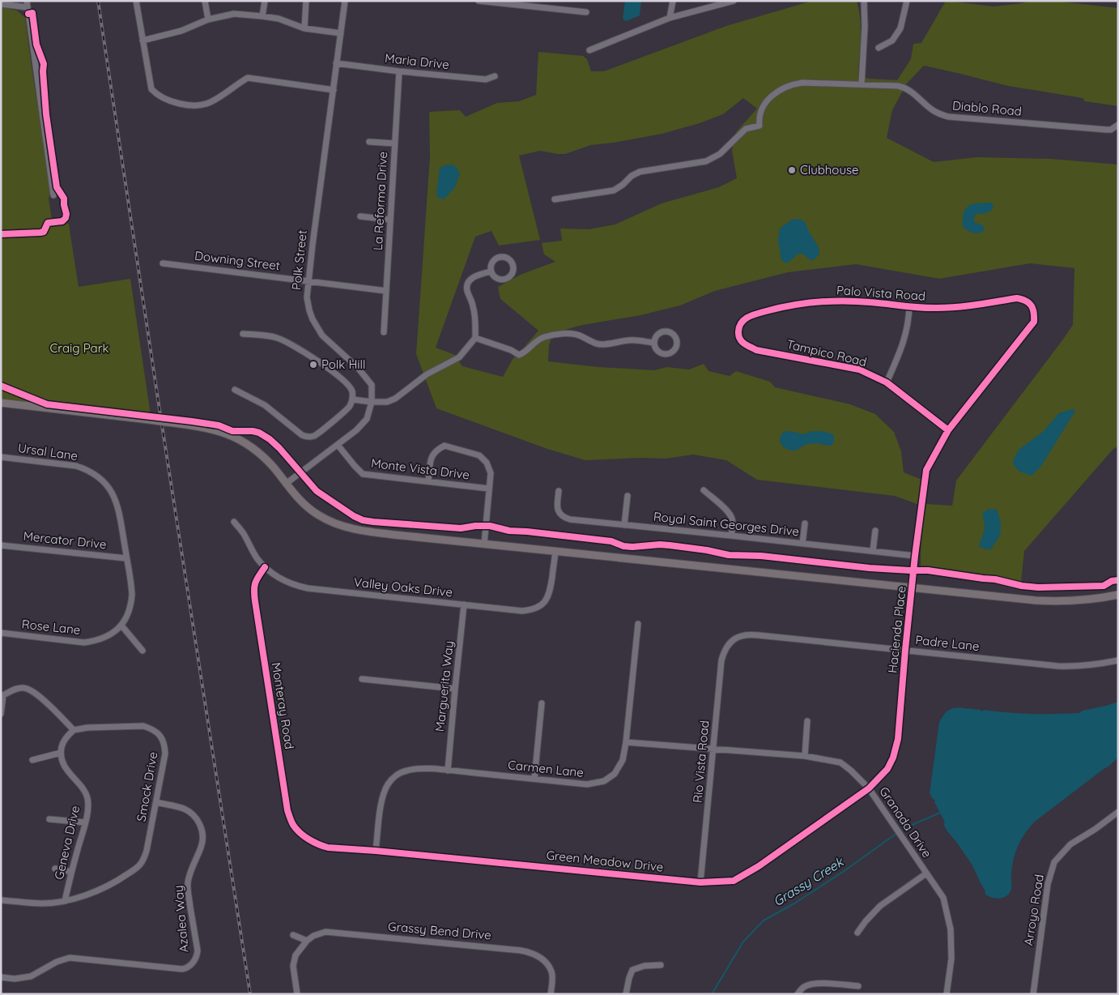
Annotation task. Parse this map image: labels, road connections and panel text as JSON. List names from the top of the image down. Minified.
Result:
{"streets":{"street":["Maria Drive","Diablo Road","La Reforma Drive","Polk Street","Downing Street","Palo Vista Road","Tampico Road","Ursal Lane","Monte Vista Drive","Royal Saint Georges Drive","Mercator Drive","Valley Oaks Drive","Rose Lane","Hacienda Place","Padre Lane","Marguerita Way","Monteray Road","Rio Vista Road","Carmen Lane","Smock Drive","Granada Drive","Geneva Drive","Green Meadow Drive","Arroyo Road","Azalea Way","Grassy Bend Drive"]},"crossings":[["Maria Drive","La Reforma Drive"],["Maria Drive","Polk Street"],["La Reforma Drive","Downing Street"],["Polk Street","Downing Street"],["Polk Street","Monte Vista Drive"],["Palo Vista Road","Tampico Road"],["Palo Vista Road","Hacienda Place"],["Tampico Road","Hacienda Place"],["Ursal Lane","Mercator Drive"],["Ursal Lane","Rose Lane"],["Royal Saint Georges Drive","Hacienda Place"],["Mercator Drive","Rose Lane"],["Valley Oaks Drive","Marguerita Way"],["Valley Oaks Drive","Monteray Road"],["Hacienda Place","Padre Lane"],["Hacienda Place","Granada Drive"],["Hacienda Place","Green Meadow Drive"],["Padre Lane","Rio Vista Road"],["Marguerita Way","Carmen Lane"],["Monteray Road","Green Meadow Drive"],["Rio Vista Road","Granada Drive"],["Rio Vista Road","Green Meadow Drive"],["Carmen Lane","Granada Drive"],["Carmen Lane","Green Meadow Drive"],["Smock Drive","Geneva Drive"],["Smock Drive","Azalea Way"],["Granada Drive","Green Meadow Drive"]],"water":["Grassy Creek"],"parks":["Craig Park"],"places":["Clubhouse","Polk Hill"]}
